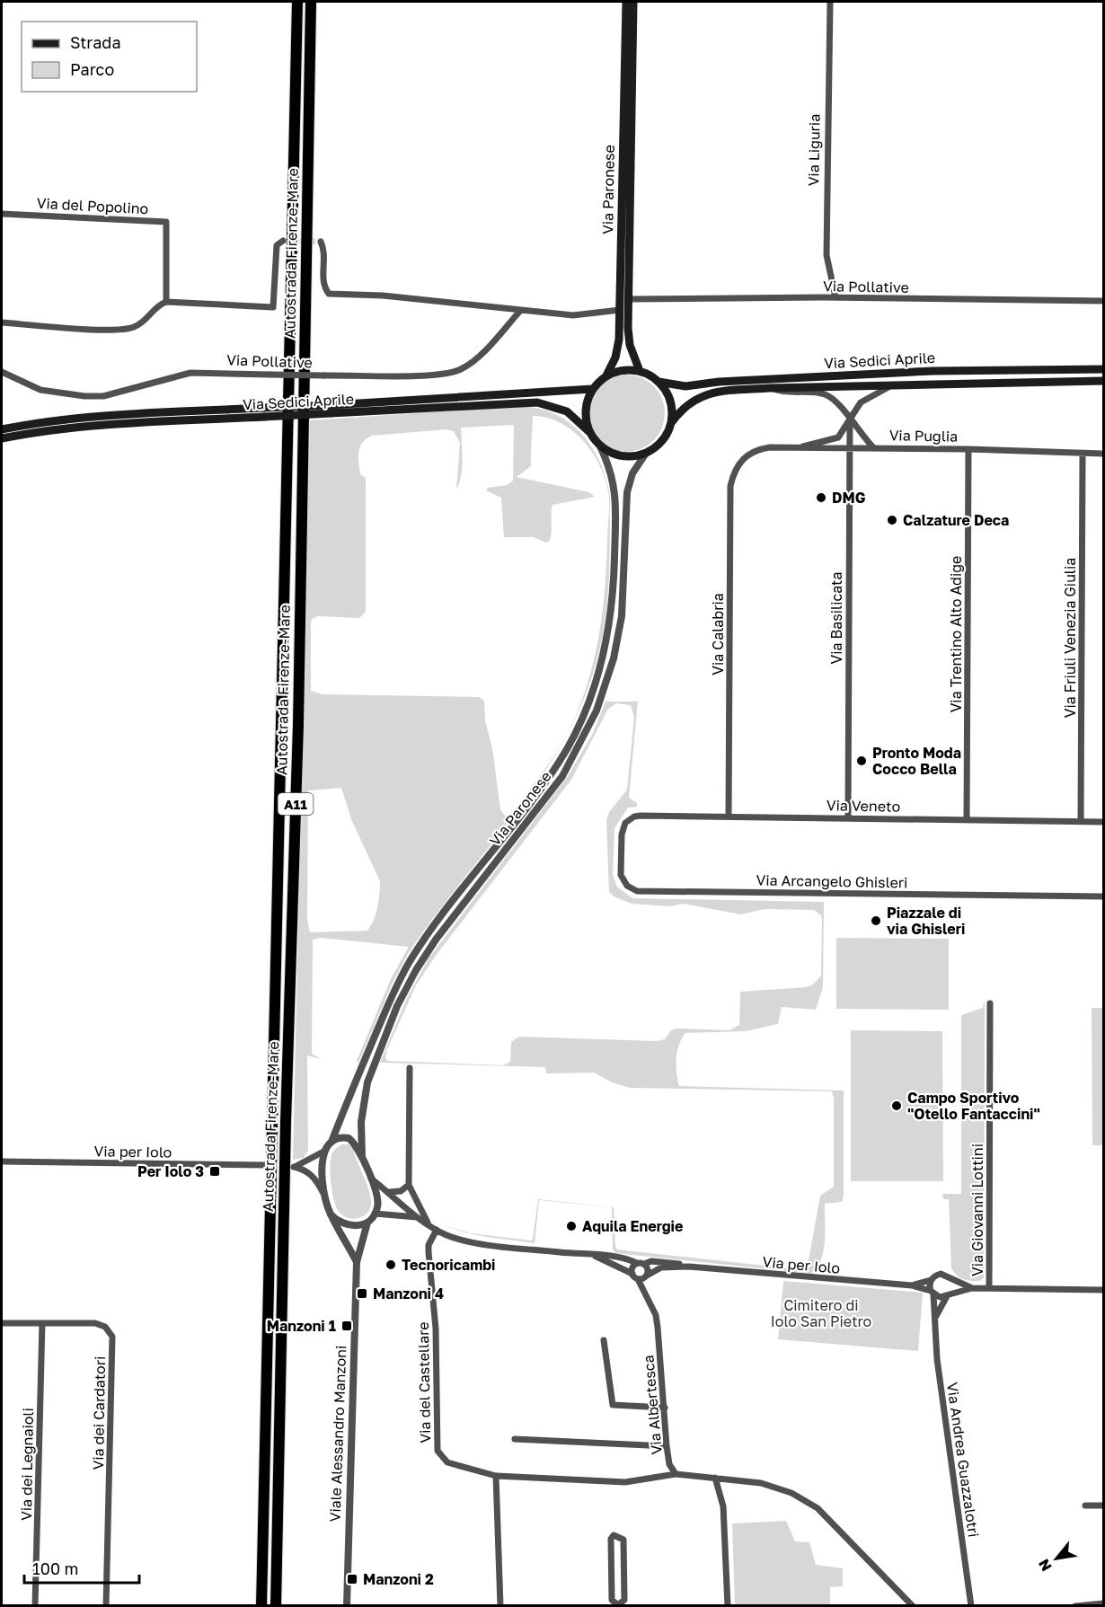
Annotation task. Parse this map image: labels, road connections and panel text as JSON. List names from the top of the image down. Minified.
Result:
{"streets":{"highway":["Autostrada Firenze-Mare","A11"],"main road":["Via Paronese","Via Sedici Aprile"],"street":["Via Liguria","Via del Popolino","Via Pollative","Via Puglia","Via Basilicata","Via Calabria","Via Trentino Alto Adige","Via Friuli Venezia Giulia","Via Veneto","Via Arcangelo Ghisleri","Via per Iolo","Via Giovanni Lottini","Via del Castellare","Via Albertesca","Via dei Cardatori","Viale Alessandro Manzoni","Via Andrea Guazzalotri","Via dei Legnaioli"]},"crossings":[["Via Liguria","Via Pollative"],["Via Paronese","Via Pollative"],["Via Paronese","Via Sedici Aprile"],["Via Puglia","Via Basilicata"],["Via Puglia","Via Calabria"],["Via Puglia","Via Trentino Alto Adige"],["Via Puglia","Via Friuli Venezia Giulia"],["Via Basilicata","Via Veneto"],["Via Calabria","Via Veneto"],["Via Trentino Alto Adige","Via Veneto"],["Via Friuli Venezia Giulia","Via Veneto"],["Via Veneto","Via Arcangelo Ghisleri"],["Via per Iolo","Via Albertesca"],["Via per Iolo","Via Andrea Guazzalotri"],["Via del Castellare","Via Albertesca"],["Via dei Cardatori","Via dei Legnaioli"]],"parks":["Cimitero di Iolo San Pietro"],"places":{"other":["DMG","Calzature Deca","Pronto Moda Cocco Bella","Piazzale di via Ghisleri","Campo Sportivo \"Otello Fantaccini\"","Aquila Energie","Tecnoricambi"],"transit":["Per Iolo 3","Manzoni 4","Manzoni 1","Manzoni 2"]},"legend":["Strada","Parco"],"scale_bar":"100 m","north":"bottom left"}
